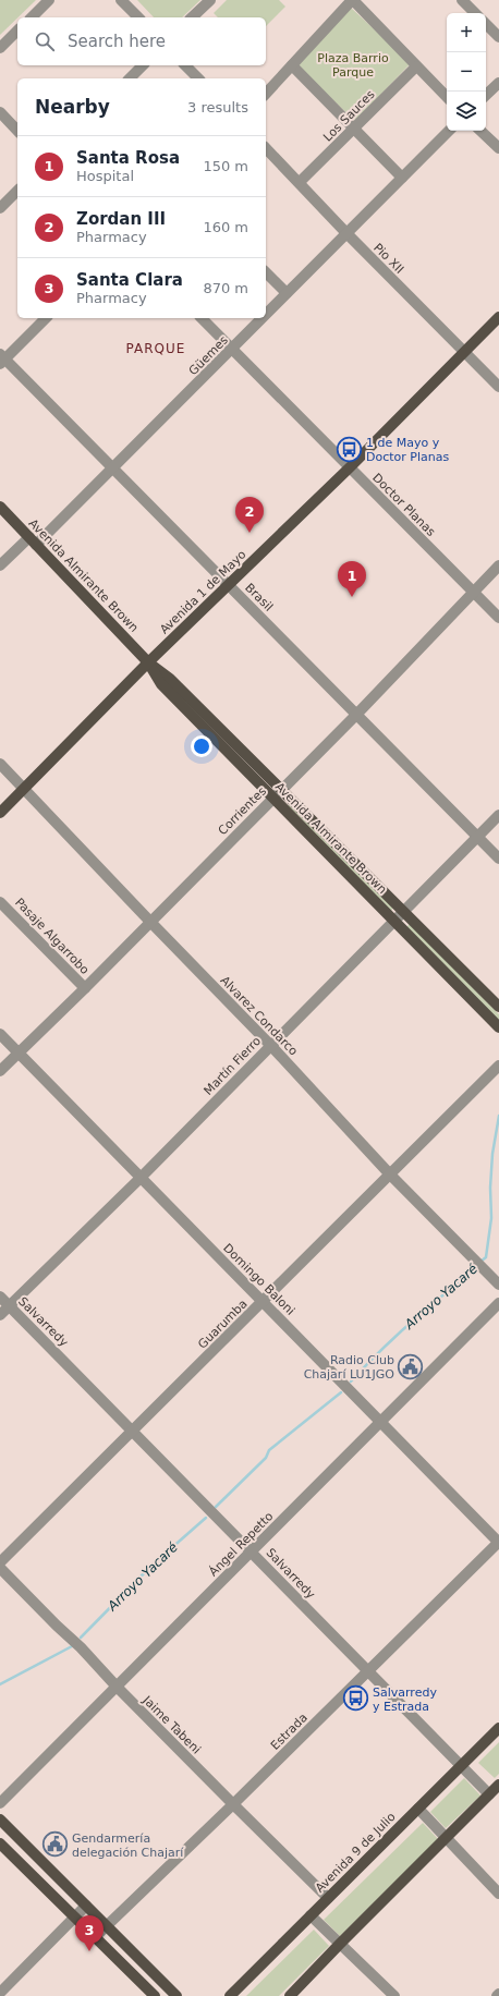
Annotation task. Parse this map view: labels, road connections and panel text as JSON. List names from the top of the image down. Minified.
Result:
{"streets":{"main road":["Avenida Almirante Brown","Avenida 1 de Mayo","Avenida 9 de Julio"],"street":["Los Sauces","Pio XII","Güemes","Doctor Planas","Brasil","Corrientes","Pasaje Algarrobo","Alvarez Condarco","Martín Fierro","Domingo Baloni","Salvarredy","Guarumba","Ángel Repetto","Jaime Tabeni","Estrada"]},"crossings":[["Los Sauces","Pio XII"],["Pio XII","Güemes"],["Pio XII","Avenida 1 de Mayo"],["Güemes","Doctor Planas"],["Güemes","Avenida Almirante Brown"],["Güemes","Brasil"],["Doctor Planas","Avenida 1 de Mayo"],["Doctor Planas","Corrientes"],["Avenida Almirante Brown","Avenida 1 de Mayo"],["Avenida Almirante Brown","Corrientes"],["Avenida Almirante Brown","Martín Fierro"],["Avenida 1 de Mayo","Brasil"],["Avenida 1 de Mayo","Alvarez Condarco"],["Brasil","Corrientes"],["Brasil","Martín Fierro"],["Corrientes","Pasaje Algarrobo"],["Corrientes","Alvarez Condarco"],["Corrientes","Domingo Baloni"],["Alvarez Condarco","Martín Fierro"],["Alvarez Condarco","Guarumba"],["Martín Fierro","Domingo Baloni"],["Martín Fierro","Salvarredy"],["Domingo Baloni","Guarumba"],["Domingo Baloni","Ángel Repetto"],["Domingo Baloni","Estrada"],["Salvarredy","Guarumba"],["Salvarredy","Ángel Repetto"],["Salvarredy","Estrada"],["Salvarredy","Avenida 9 de Julio"],["Ángel Repetto","Jaime Tabeni"],["Jaime Tabeni","Estrada"],["Jaime Tabeni","Avenida 9 de Julio"]],"districts":["PARQUE"],"water":["Arroyo Yacaré"],"parks":["Plaza Barrio Parque"],"places":{"bus stop":["1 de Mayo y Doctor Planas","Salvarredy y Estrada"],"public building":["Radio Club Chajarí LU1JGO","Gendarmería delegación Chajarí"]},"page":{"map_buttons":["+","−"],"search":"Search here","heading":["Nearby","3 results"],"list":[{"mark":"1","name":"Santa Rosa","note":"Hospital","value":"150 m"},{"mark":"2","name":"Zordan III","note":"Pharmacy","value":"160 m"},{"mark":"3","name":"Santa Clara","note":"Pharmacy","value":"870 m"}],"pins":["2","1","3"]}}
